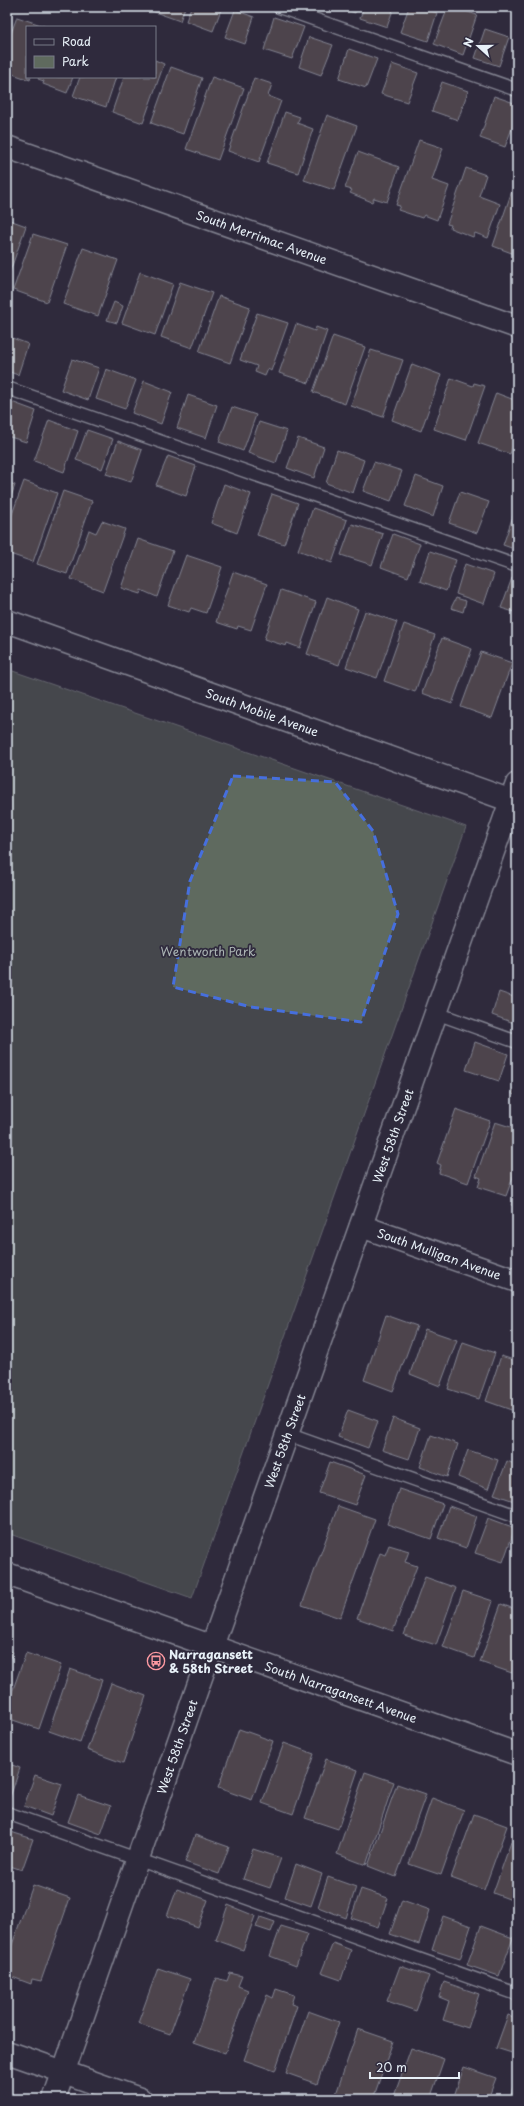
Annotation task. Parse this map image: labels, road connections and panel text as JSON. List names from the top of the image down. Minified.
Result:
{"streets":{"street":["South Merrimac Avenue","South Mobile Avenue","West 58th Street","South Mulligan Avenue","South Narragansett Avenue"]},"crossings":[["South Mobile Avenue","West 58th Street"],["West 58th Street","South Mulligan Avenue"],["West 58th Street","South Narragansett Avenue"]],"parks":["Wentworth Park"],"places":{"bus stop":["Narragansett & 58th Street"]},"legend":["Road","Park"],"scale_bar":"20 m","north":"left"}
